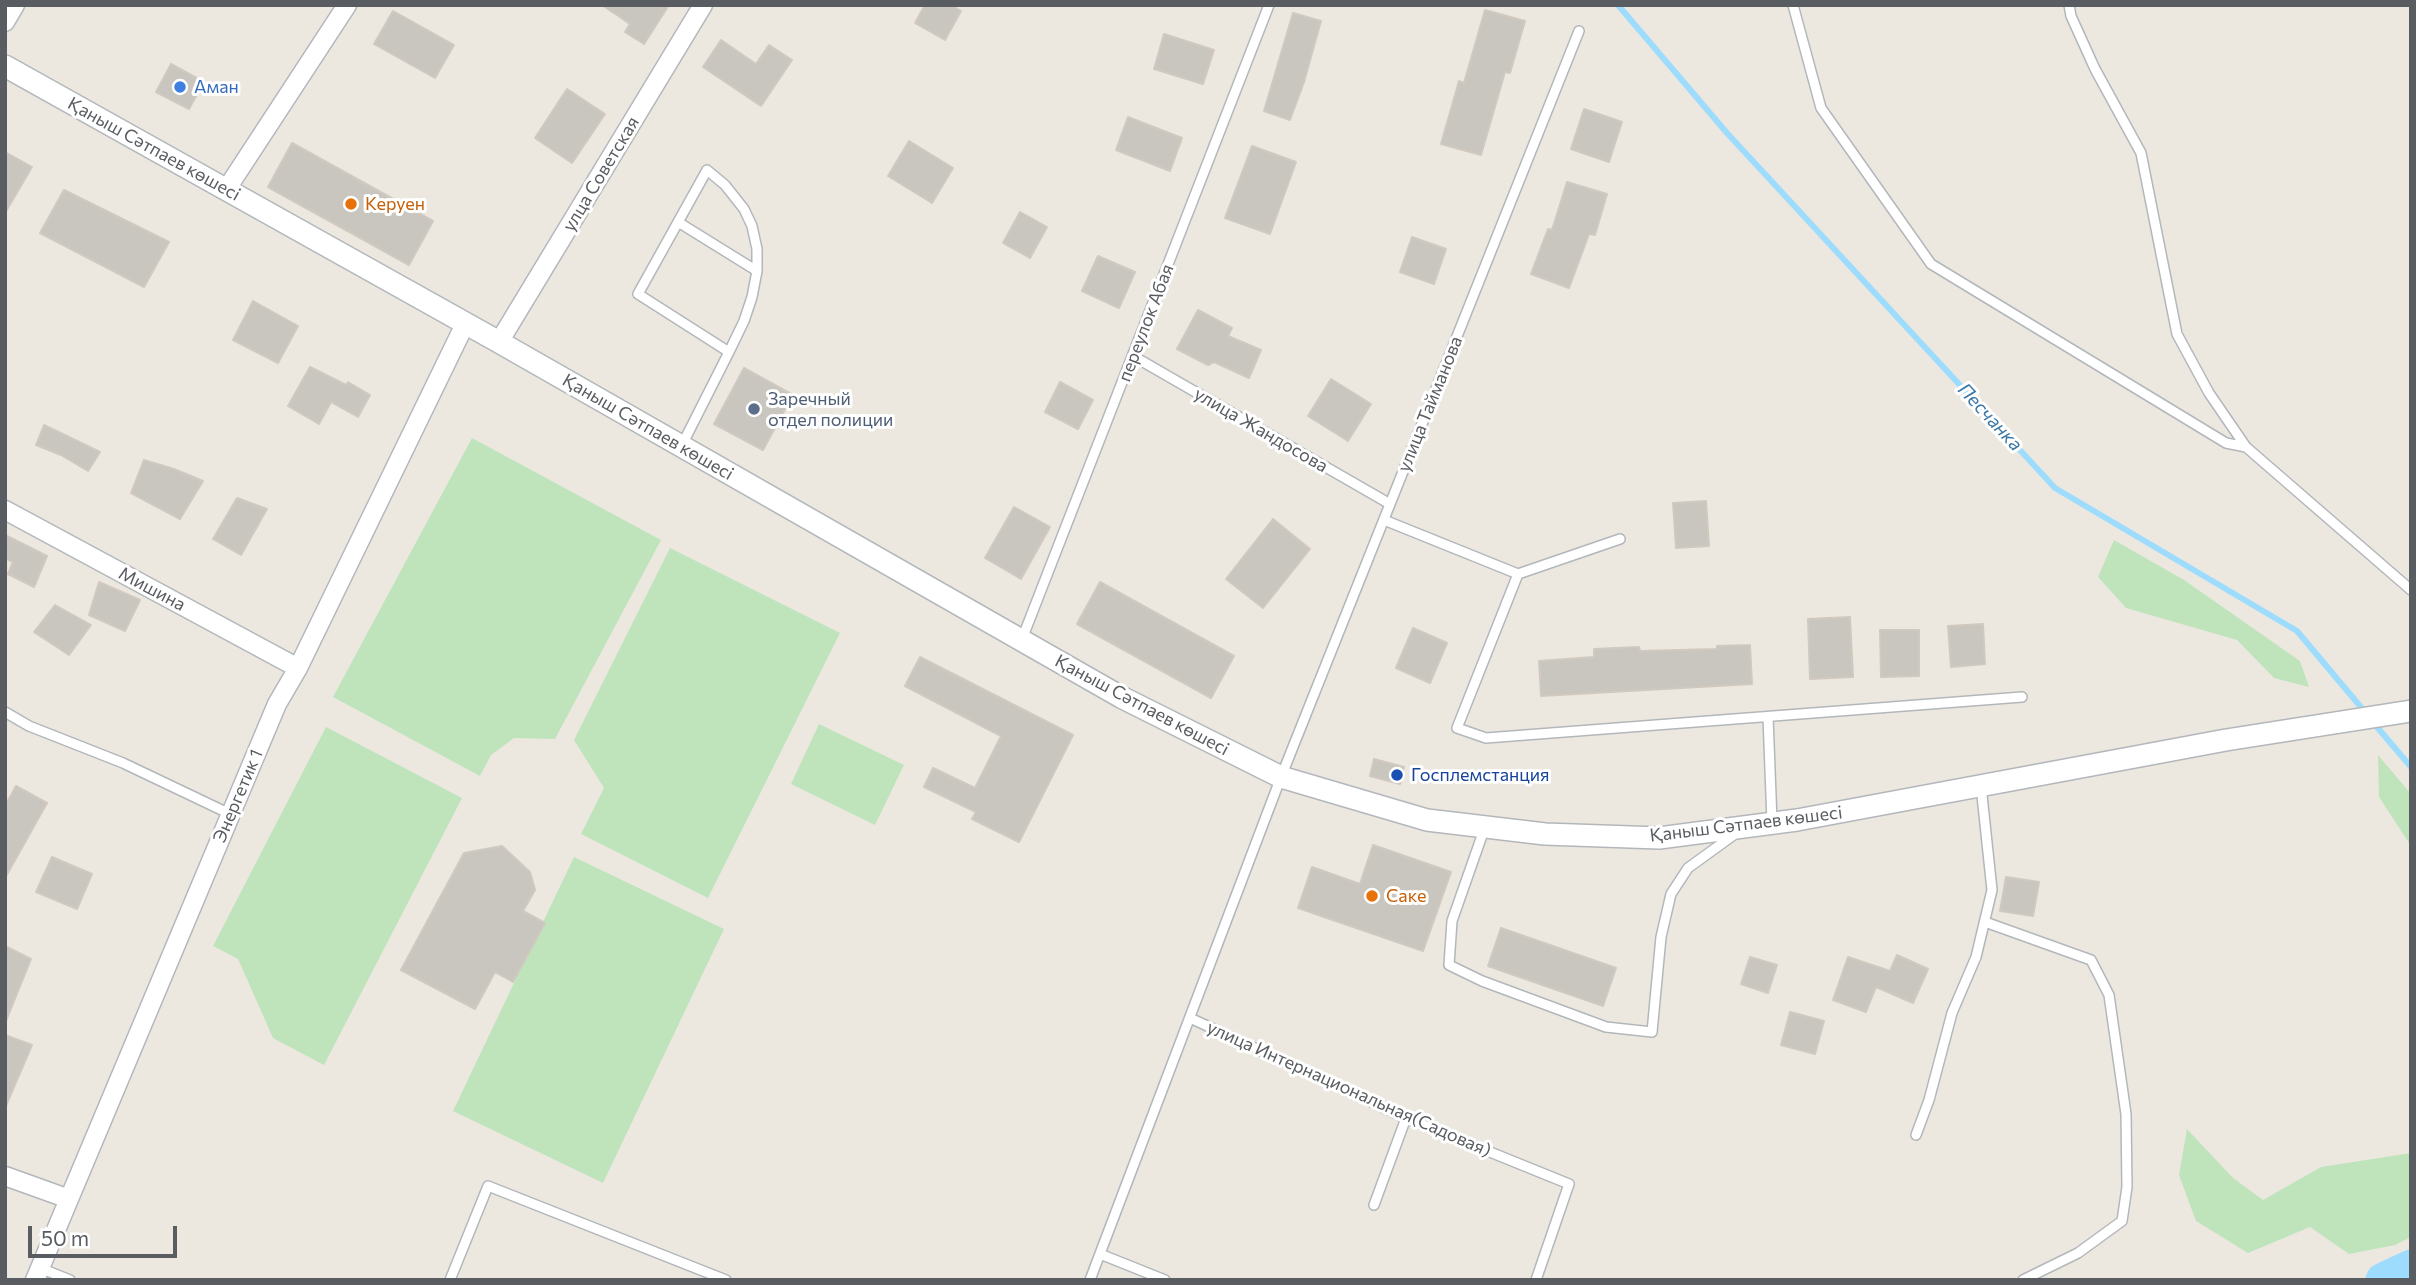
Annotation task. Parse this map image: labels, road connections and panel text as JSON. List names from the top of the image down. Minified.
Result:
{"streets":{"street":["Қаныш Сәтпаев көшесі","улца Советская","Мишина","Энергетик 1"],"lane":["переулок Абая","улица Тайманова","улица Жандосова","улица Интернациональная(Садовая)"]},"crossings":[["Қаныш Сәтпаев көшесі","улца Советская"],["Қаныш Сәтпаев көшесі","переулок Абая"],["Қаныш Сәтпаев көшесі","улица Тайманова"],["Қаныш Сәтпаев көшесі","Энергетик 1"],["переулок Абая","улица Жандосова"],["улица Тайманова","улица Жандосова"],["улица Тайманова","улица Интернациональная(Садовая)"],["Мишина","Энергетик 1"]],"water":["Песчанка"],"places":["Аман","Керуен","Заречный отдел полиции","Госплемстанция","Саке"],"scale_bar":"50 m"}
